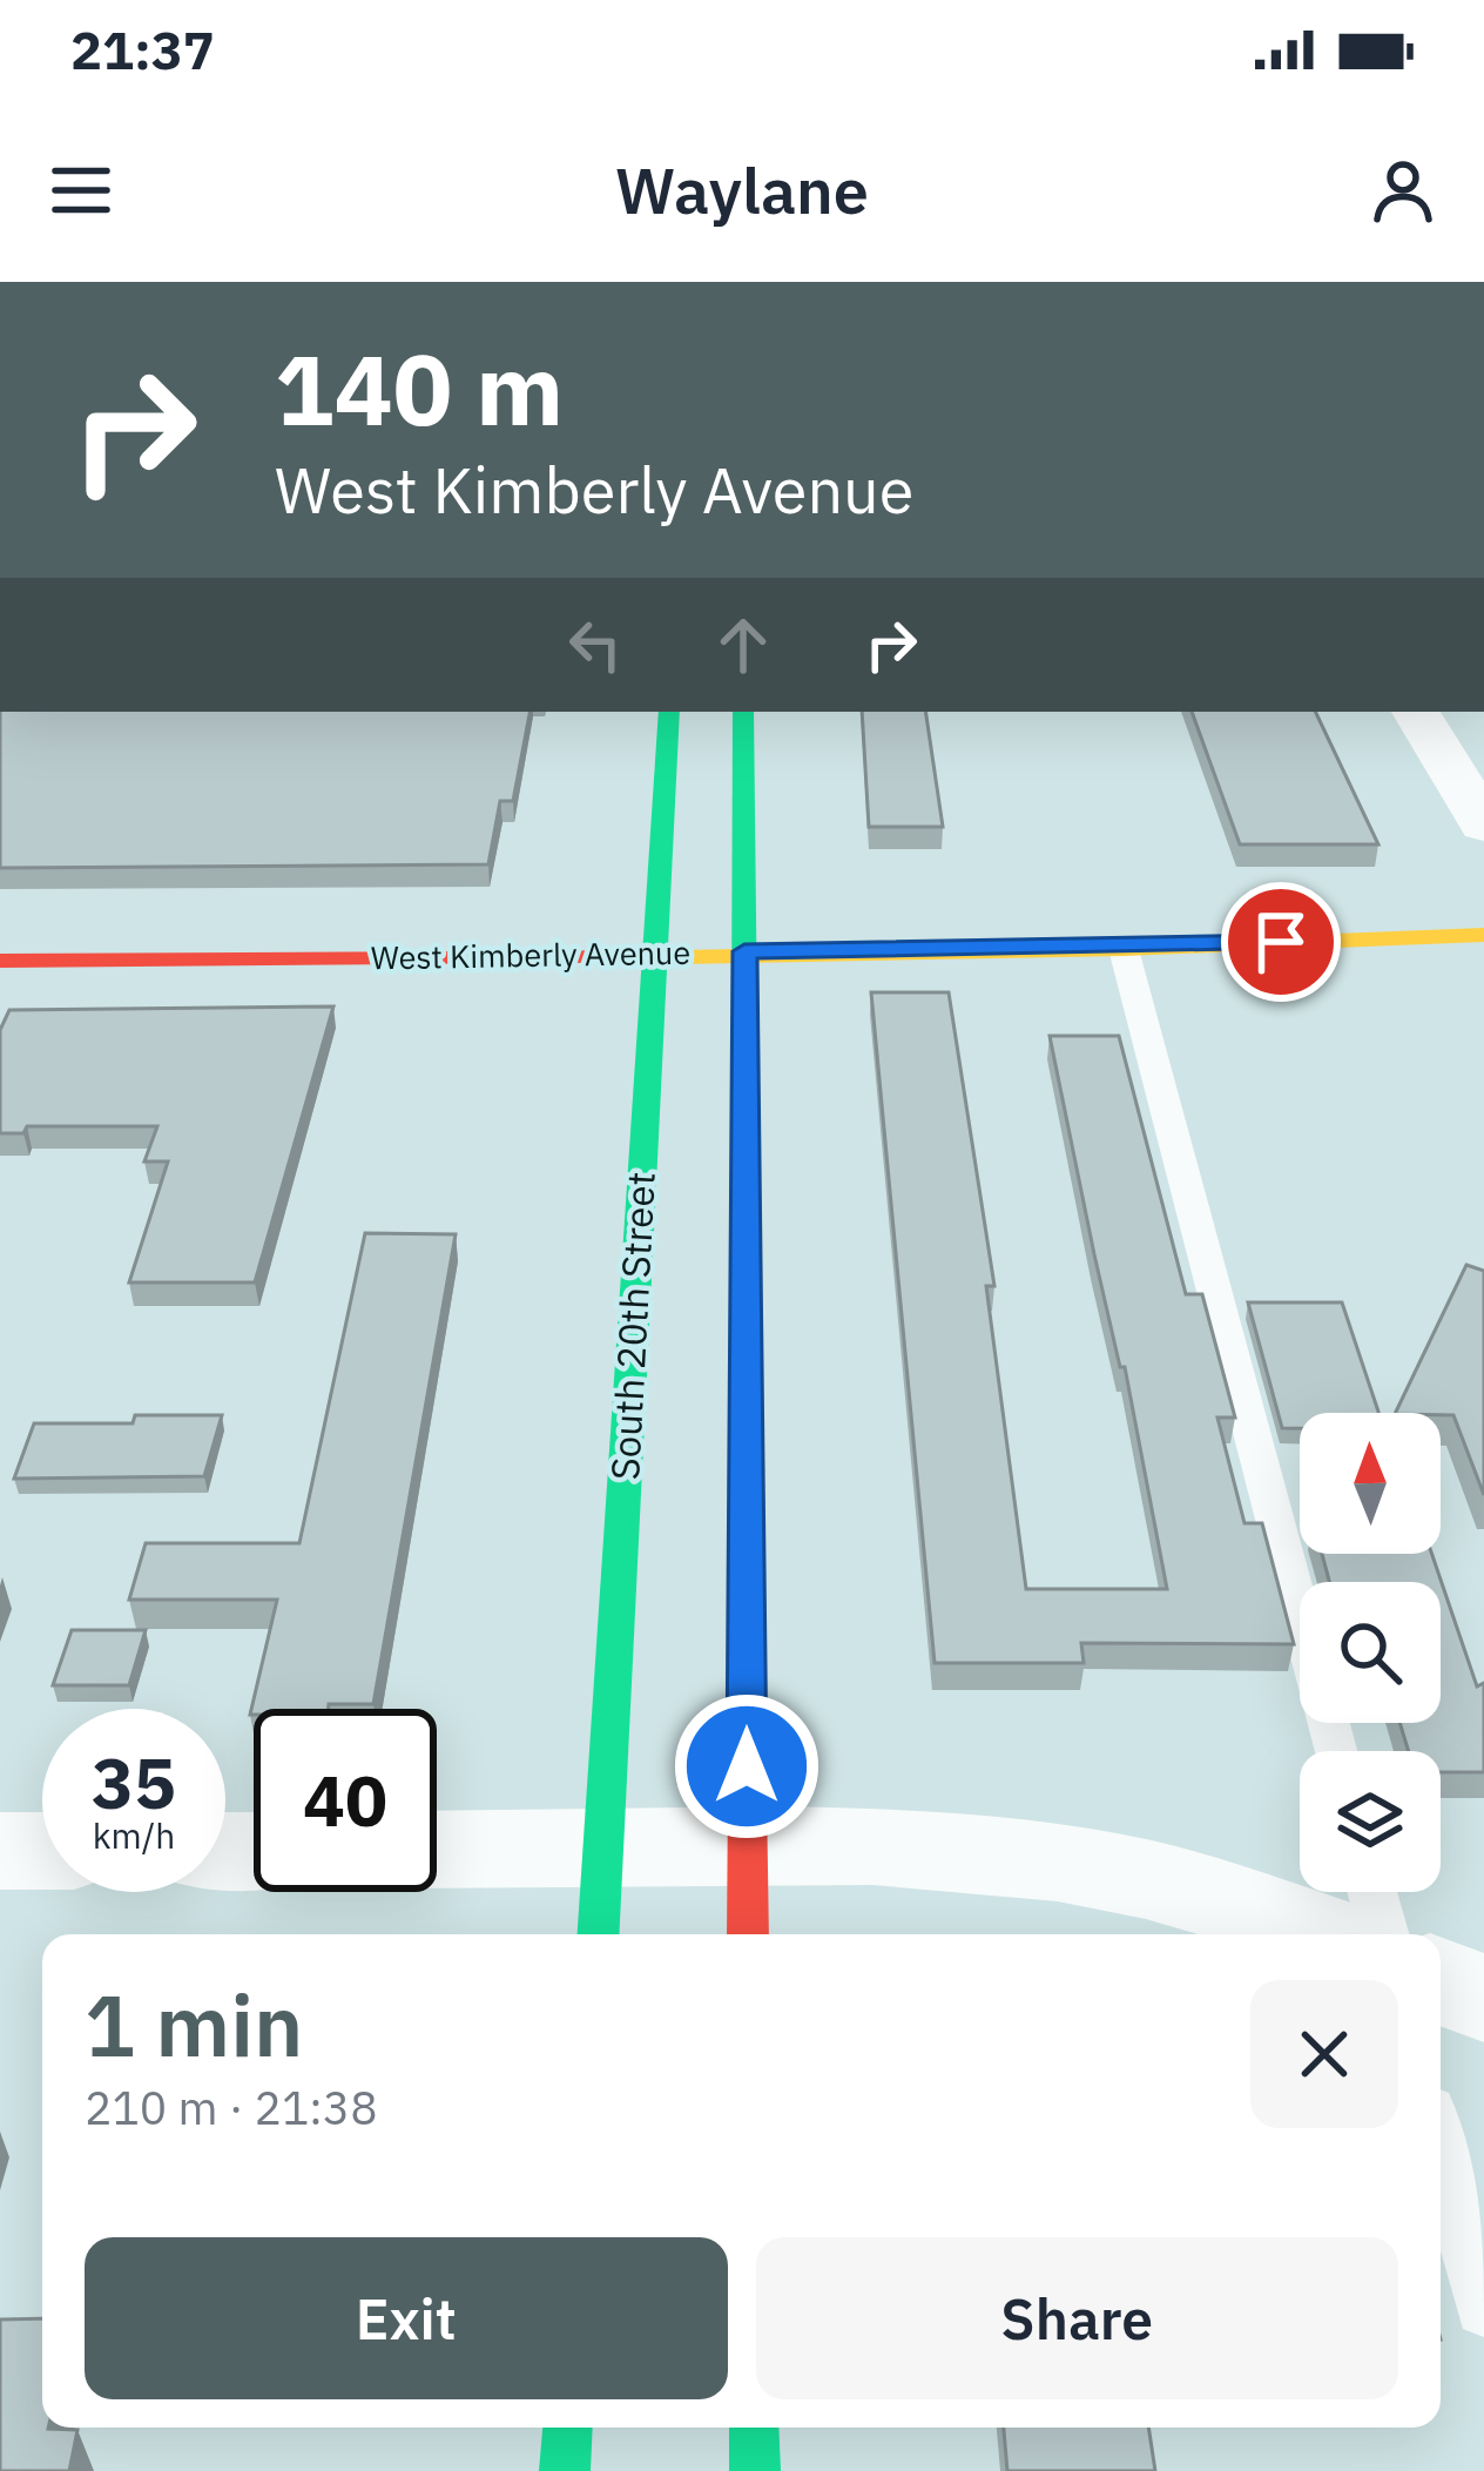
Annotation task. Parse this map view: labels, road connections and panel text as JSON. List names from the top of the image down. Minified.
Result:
{"streets":{"street":["West Kimberly Avenue","South 20th Street"]},"crossings":[["West Kimberly Avenue","South 20th Street"]],"north":"top","page":{"status":"21:37","header":"Waylane","turn":["140 m","West Kimberly Avenue"],"speed":"35 km/h","limit":"40","heading":["1 min","210 m · 21:38"],"buttons":["Exit","Share"]}}
